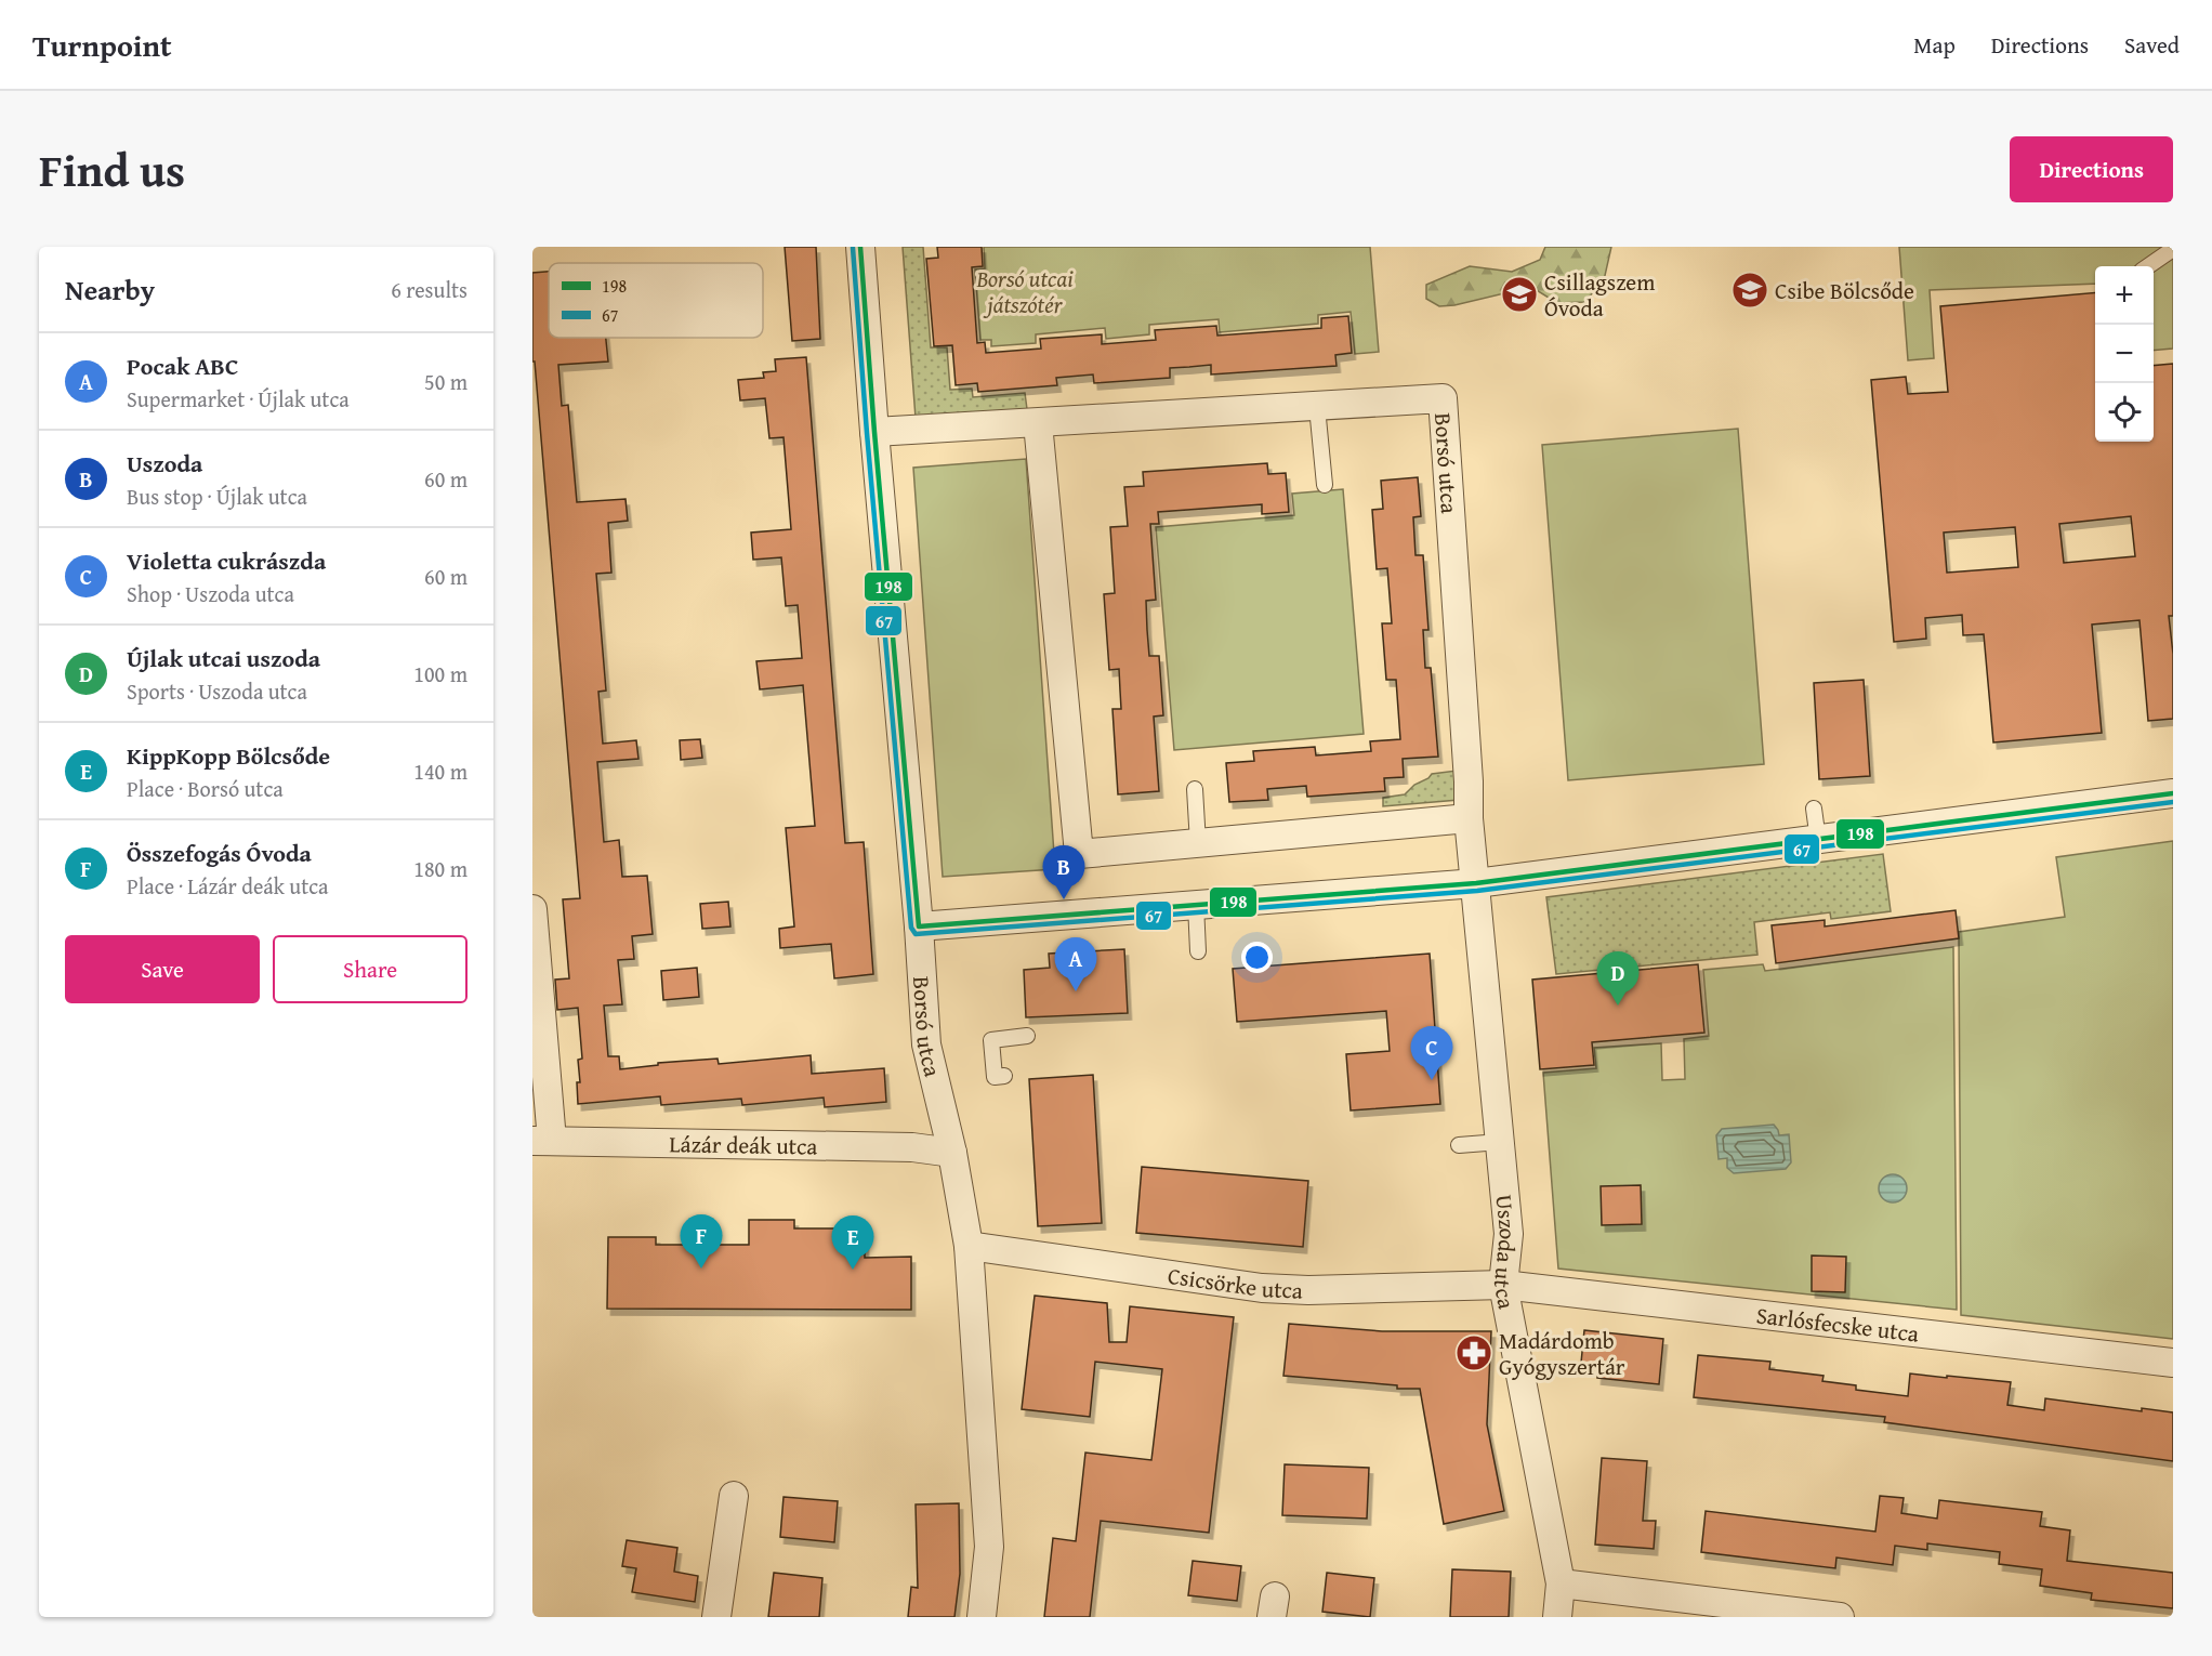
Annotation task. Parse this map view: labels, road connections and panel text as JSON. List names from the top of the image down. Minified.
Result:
{"streets":{"street":["Borsó utca","Lázár deák utca","Uszoda utca","Csicsörke utca","Sarlósfecske utca"]},"crossings":[["Borsó utca","Lázár deák utca"],["Borsó utca","Uszoda utca"],["Borsó utca","Csicsörke utca"],["Uszoda utca","Csicsörke utca"],["Uszoda utca","Sarlósfecske utca"],["Csicsörke utca","Sarlósfecske utca"]],"parks":["Borsó utcai játszótér"],"places":{"school or university":["Csibe Bölcsőde","Csillagszem Óvoda"],"pharmacy":["Madárdomb Gyógyszertár"]},"lines":["transit line 198","transit line 67"],"legend":["198","67"],"page":{"header":"Turnpoint","nav":["Map","Directions","Saved"],"title":"Find us","buttons":["Directions",["Save","Share"]],"heading":["Nearby","6 results"],"map_buttons":["+","−"],"list":[{"mark":"A","name":"Pocak ABC","note":"Supermarket · Újlak utca","value":"50 m"},{"mark":"B","name":"Uszoda","note":"Bus stop · Újlak utca","value":"60 m"},{"mark":"C","name":"Violetta cukrászda","note":"Shop · Uszoda utca","value":"60 m"},{"mark":"D","name":"Újlak utcai uszoda","note":"Sports · Uszoda utca","value":"100 m"},{"mark":"E","name":"KippKopp Bölcsőde","note":"Place · Borsó utca","value":"140 m"},{"mark":"F","name":"Összefogás Óvoda","note":"Place · Lázár deák utca","value":"180 m"}],"pins":["B","A","D","C","F","E"]}}
